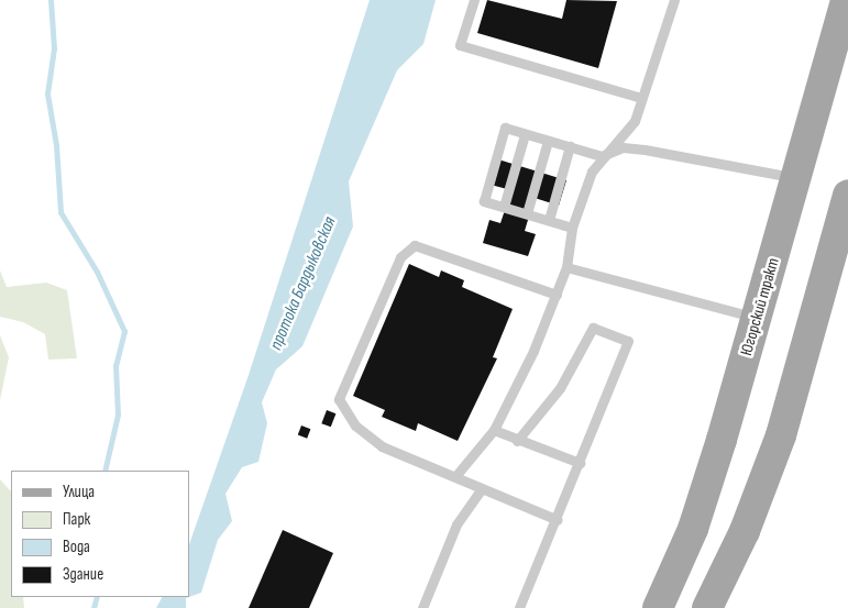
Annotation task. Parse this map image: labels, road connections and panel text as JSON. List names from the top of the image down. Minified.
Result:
{"streets":{"main road":["Югорский тракт"]},"water":["протока Бардыковская"],"legend":["Улица","Парк","Вода","Здание"]}
